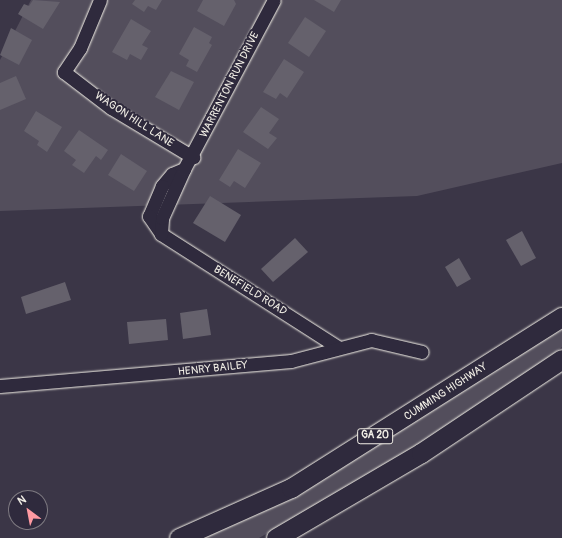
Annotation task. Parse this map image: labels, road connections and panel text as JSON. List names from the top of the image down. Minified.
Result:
{"streets":{"highway":["CUMMING HIGHWAY","GA 20"],"street":["WARRENTON RUN DRIVE","WAGON HILL LANE","BENEFIELD ROAD","HENRY BAILEY"]},"crossings":[["WARRENTON RUN DRIVE","WAGON HILL LANE"],["WARRENTON RUN DRIVE","BENEFIELD ROAD"],["BENEFIELD ROAD","HENRY BAILEY"]],"north":"top left"}
